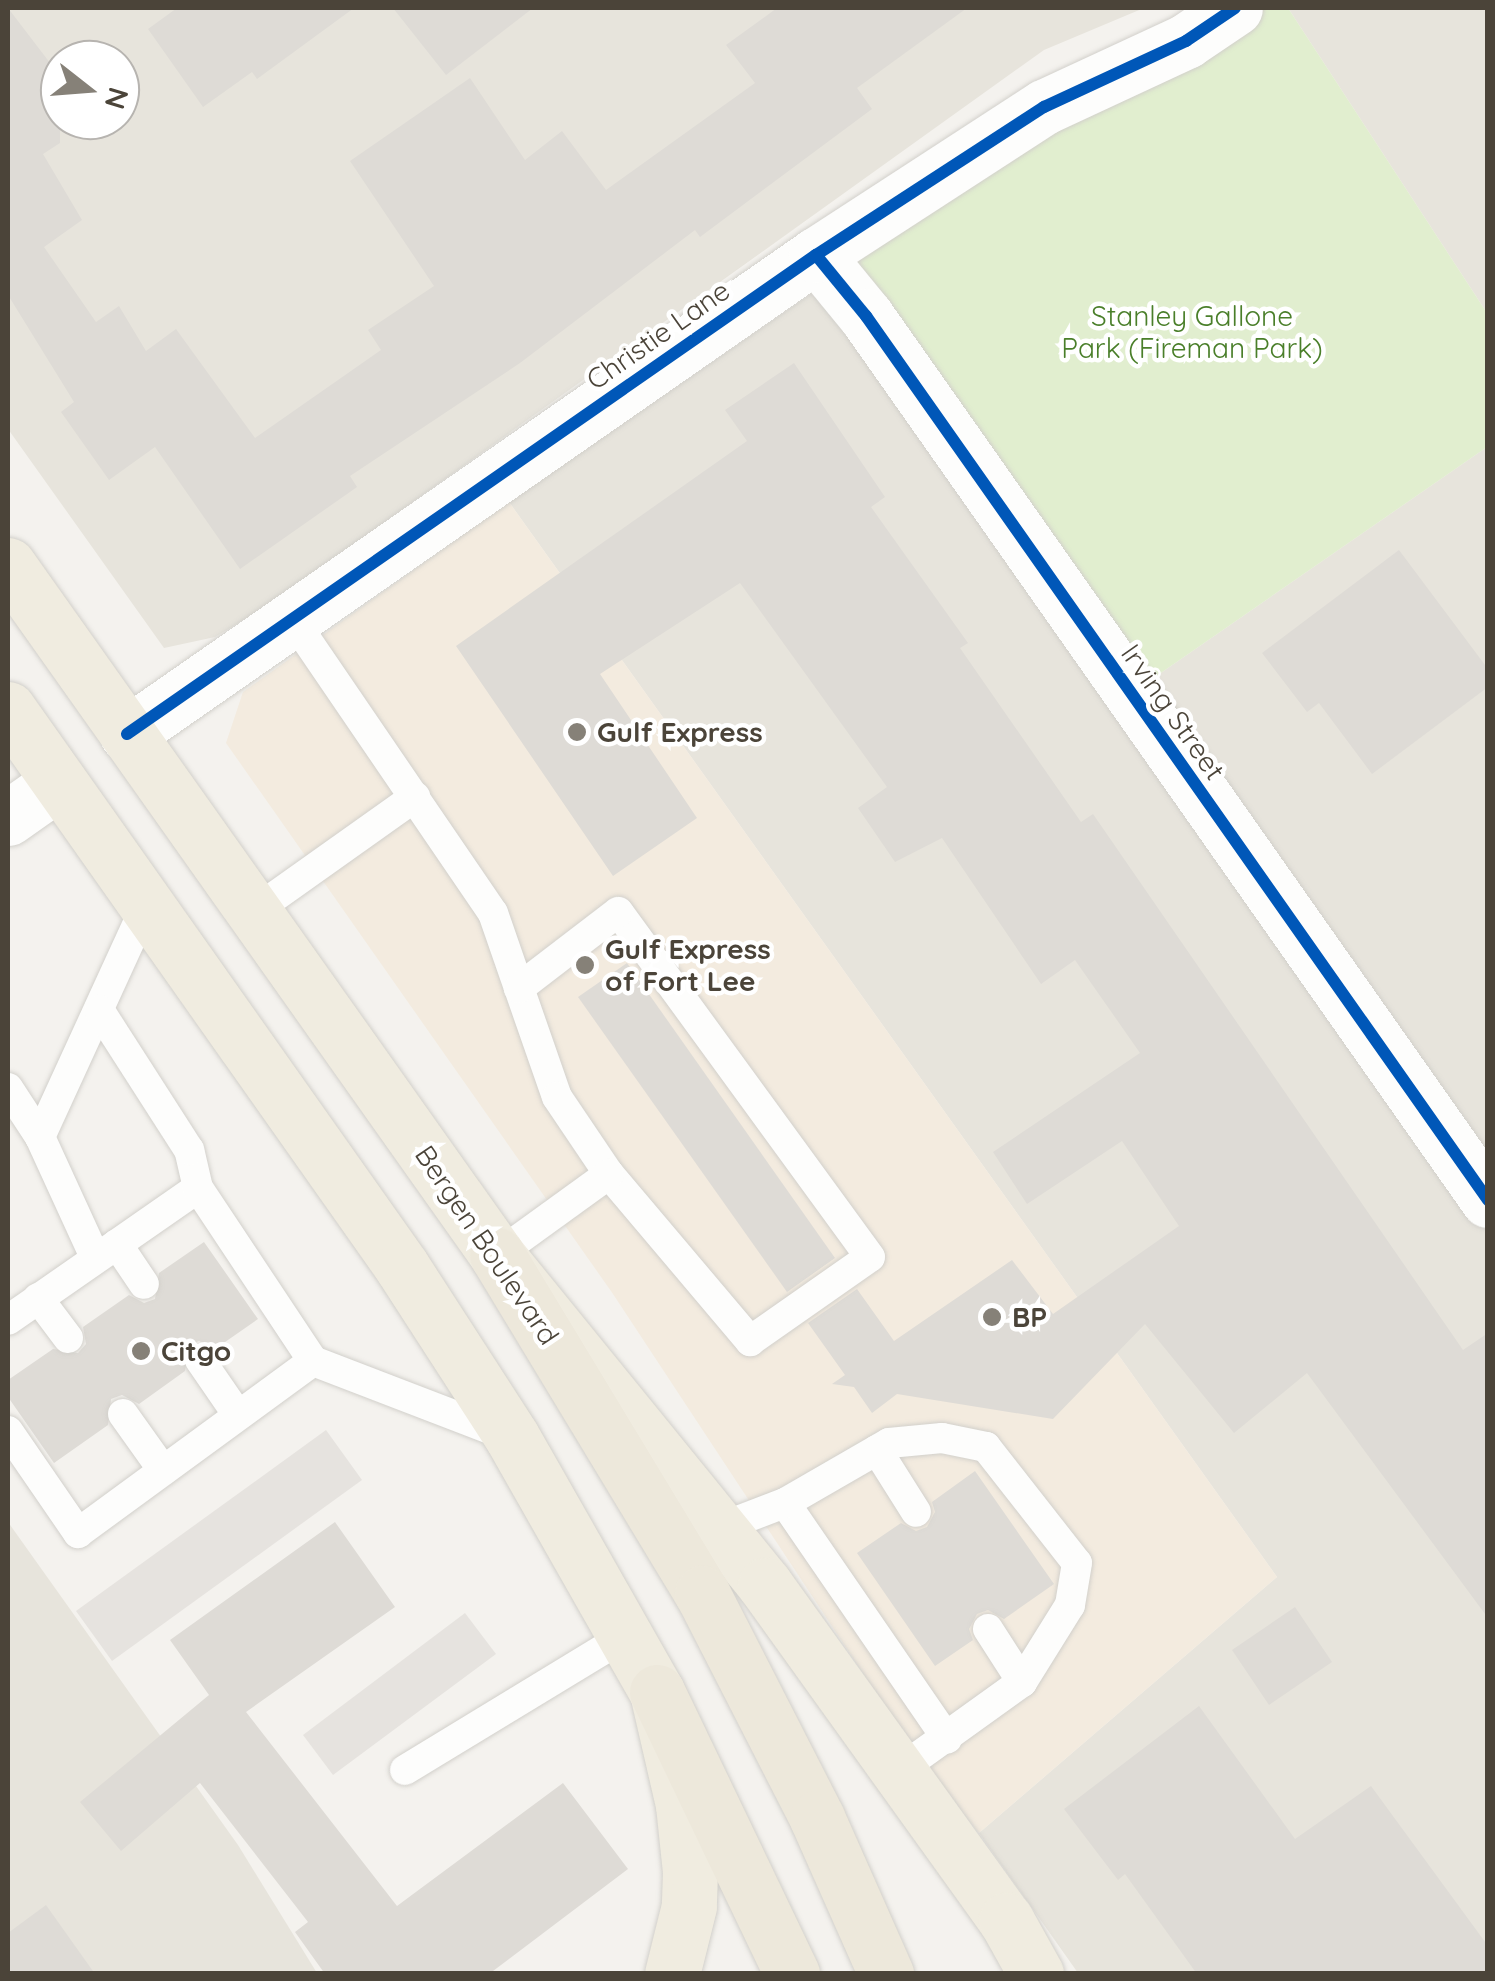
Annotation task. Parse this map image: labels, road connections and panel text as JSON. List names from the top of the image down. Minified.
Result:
{"streets":{"highway":["Bergen Boulevard"],"street":["Christie Lane","Irving Street"]},"crossings":[["Christie Lane","Irving Street"],["Christie Lane","Bergen Boulevard"]],"parks":["Stanley Gallone Park (Fireman Park)"],"places":["Gulf Express","Gulf Express of Fort Lee","BP","Citgo"],"north":"right"}
